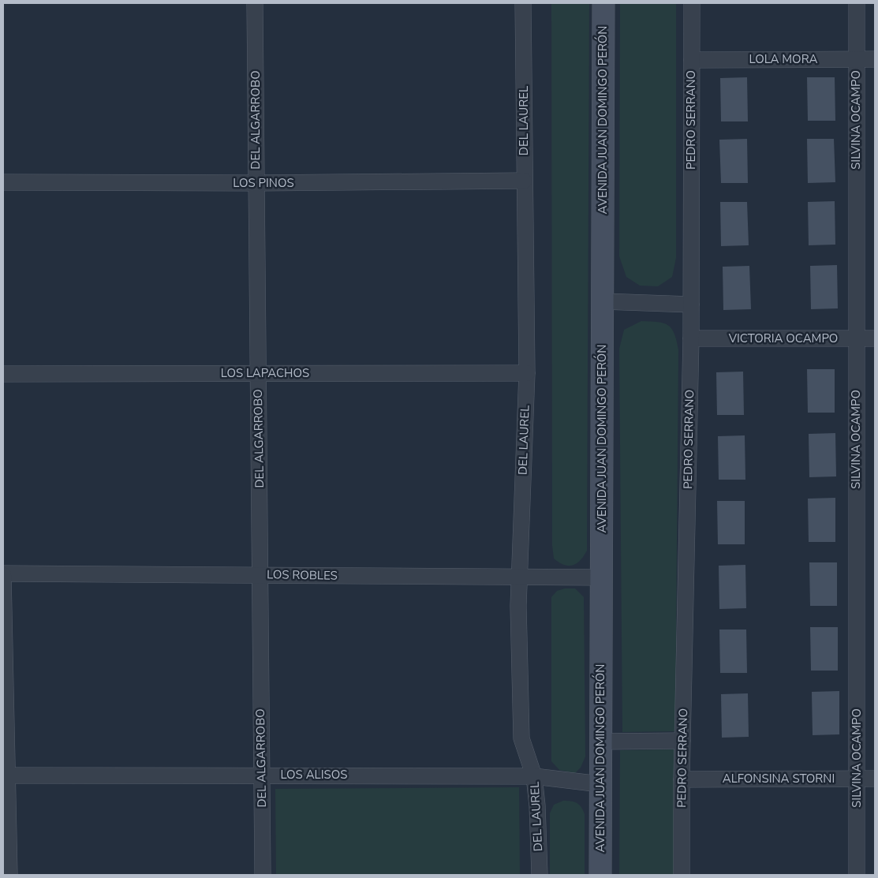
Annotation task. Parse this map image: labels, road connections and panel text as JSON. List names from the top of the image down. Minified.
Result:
{"streets":{"main road":["AVENIDA JUAN DOMINGO PERÓN"],"street":["LOLA MORA","DEL ALGARROBO","PEDRO SERRANO","SILVINA OCAMPO","DEL LAUREL","LOS PINOS","VICTORIA OCAMPO","LOS LAPACHOS","LOS ROBLES","LOS ALISOS","ALFONSINA STORNI"]},"crossings":[["LOLA MORA","PEDRO SERRANO"],["LOLA MORA","SILVINA OCAMPO"],["DEL ALGARROBO","LOS PINOS"],["DEL ALGARROBO","LOS LAPACHOS"],["DEL ALGARROBO","LOS ROBLES"],["DEL ALGARROBO","LOS ALISOS"],["AVENIDA JUAN DOMINGO PERÓN","LOS ROBLES"],["AVENIDA JUAN DOMINGO PERÓN","LOS ALISOS"],["PEDRO SERRANO","VICTORIA OCAMPO"],["PEDRO SERRANO","ALFONSINA STORNI"],["SILVINA OCAMPO","VICTORIA OCAMPO"],["SILVINA OCAMPO","ALFONSINA STORNI"],["DEL LAUREL","LOS PINOS"],["DEL LAUREL","LOS LAPACHOS"],["DEL LAUREL","LOS ROBLES"],["DEL LAUREL","LOS ALISOS"]]}
